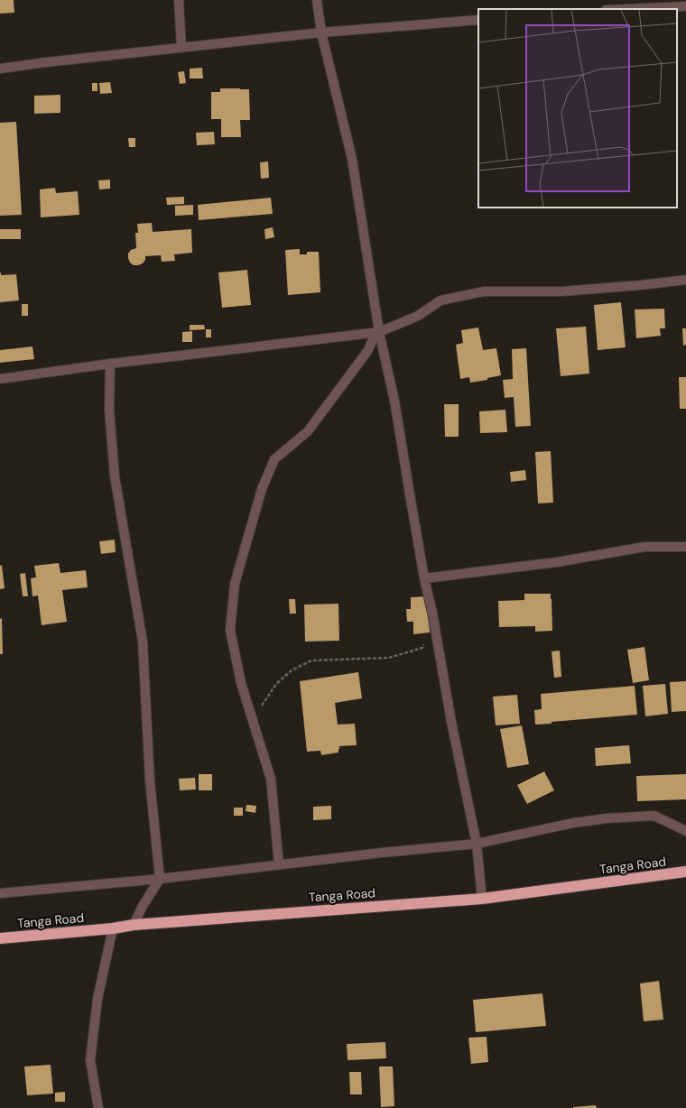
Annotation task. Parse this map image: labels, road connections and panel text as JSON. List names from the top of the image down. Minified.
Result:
{"streets":{"highway":["Tanga Road"]}}
